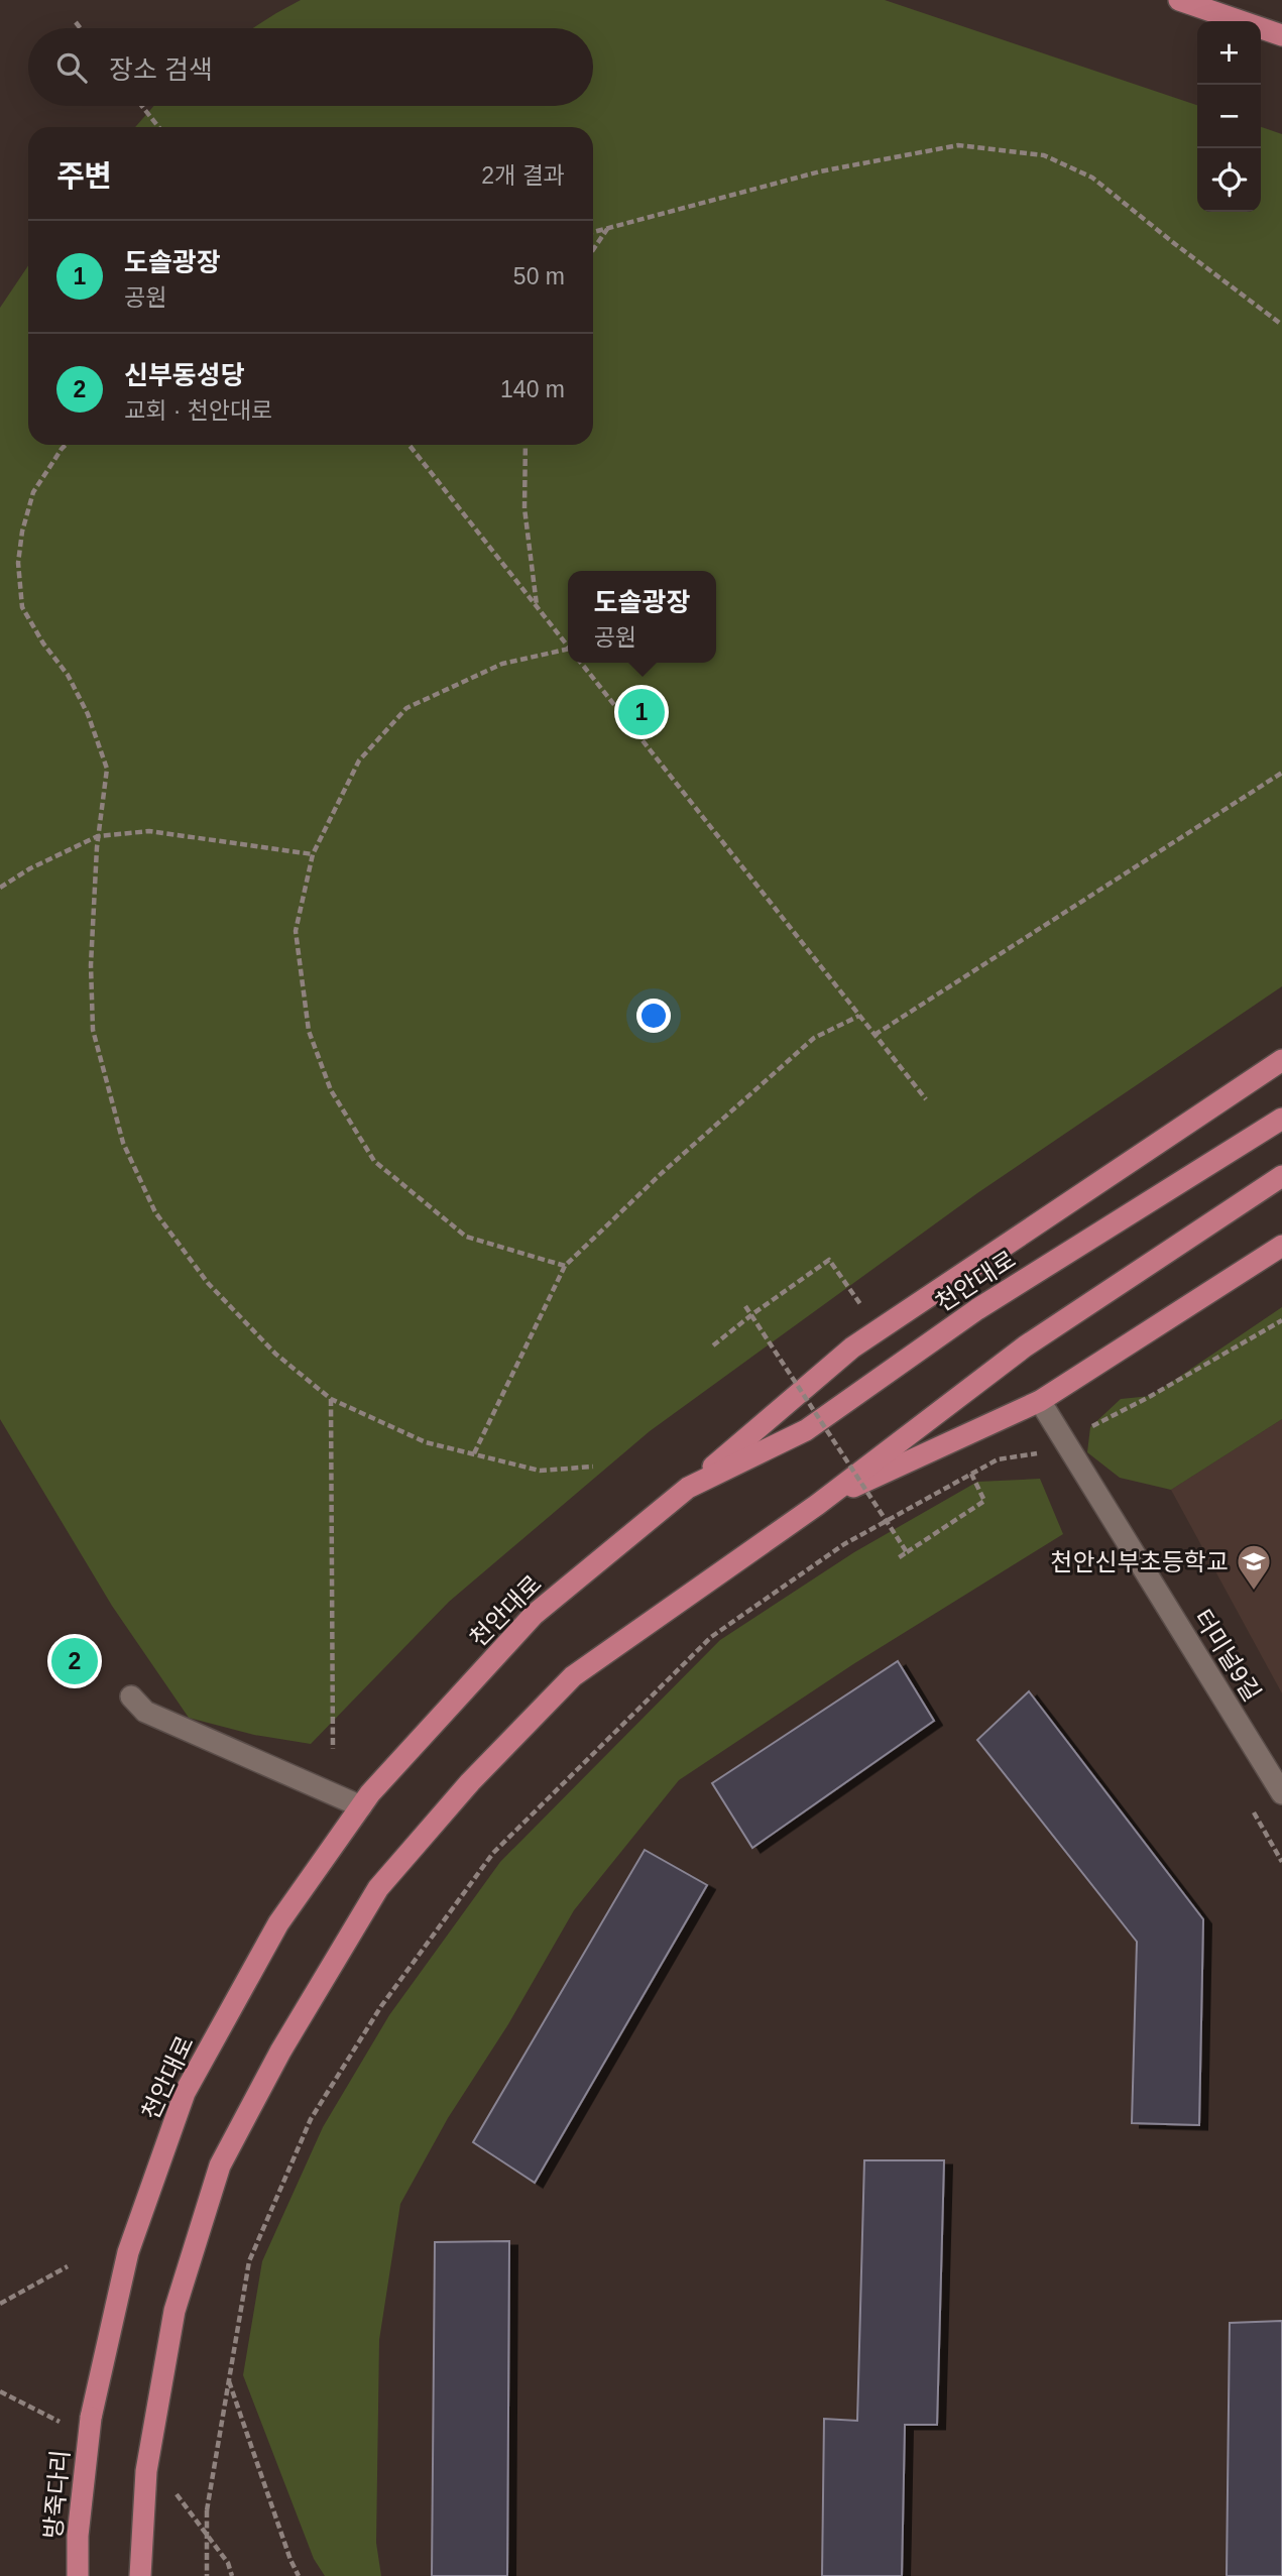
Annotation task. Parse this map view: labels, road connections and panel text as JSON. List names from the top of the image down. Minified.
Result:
{"streets":{"main road":["천안대로","방죽다리"],"street":["터미널9길"]},"crossings":[["천안대로","방죽다리"]],"places":{"school or university":["천안신부초등학교"]},"page":{"map_buttons":["+","−"],"search":"장소 검색","heading":["주변","2개 결과"],"list":[{"mark":"1","name":"도솔광장","note":"공원","value":"50 m"},{"mark":"2","name":"신부동성당","note":"교회 · 천안대로","value":"140 m"}],"popup":["도솔광장","공원"],"pins":["1","2"]}}
